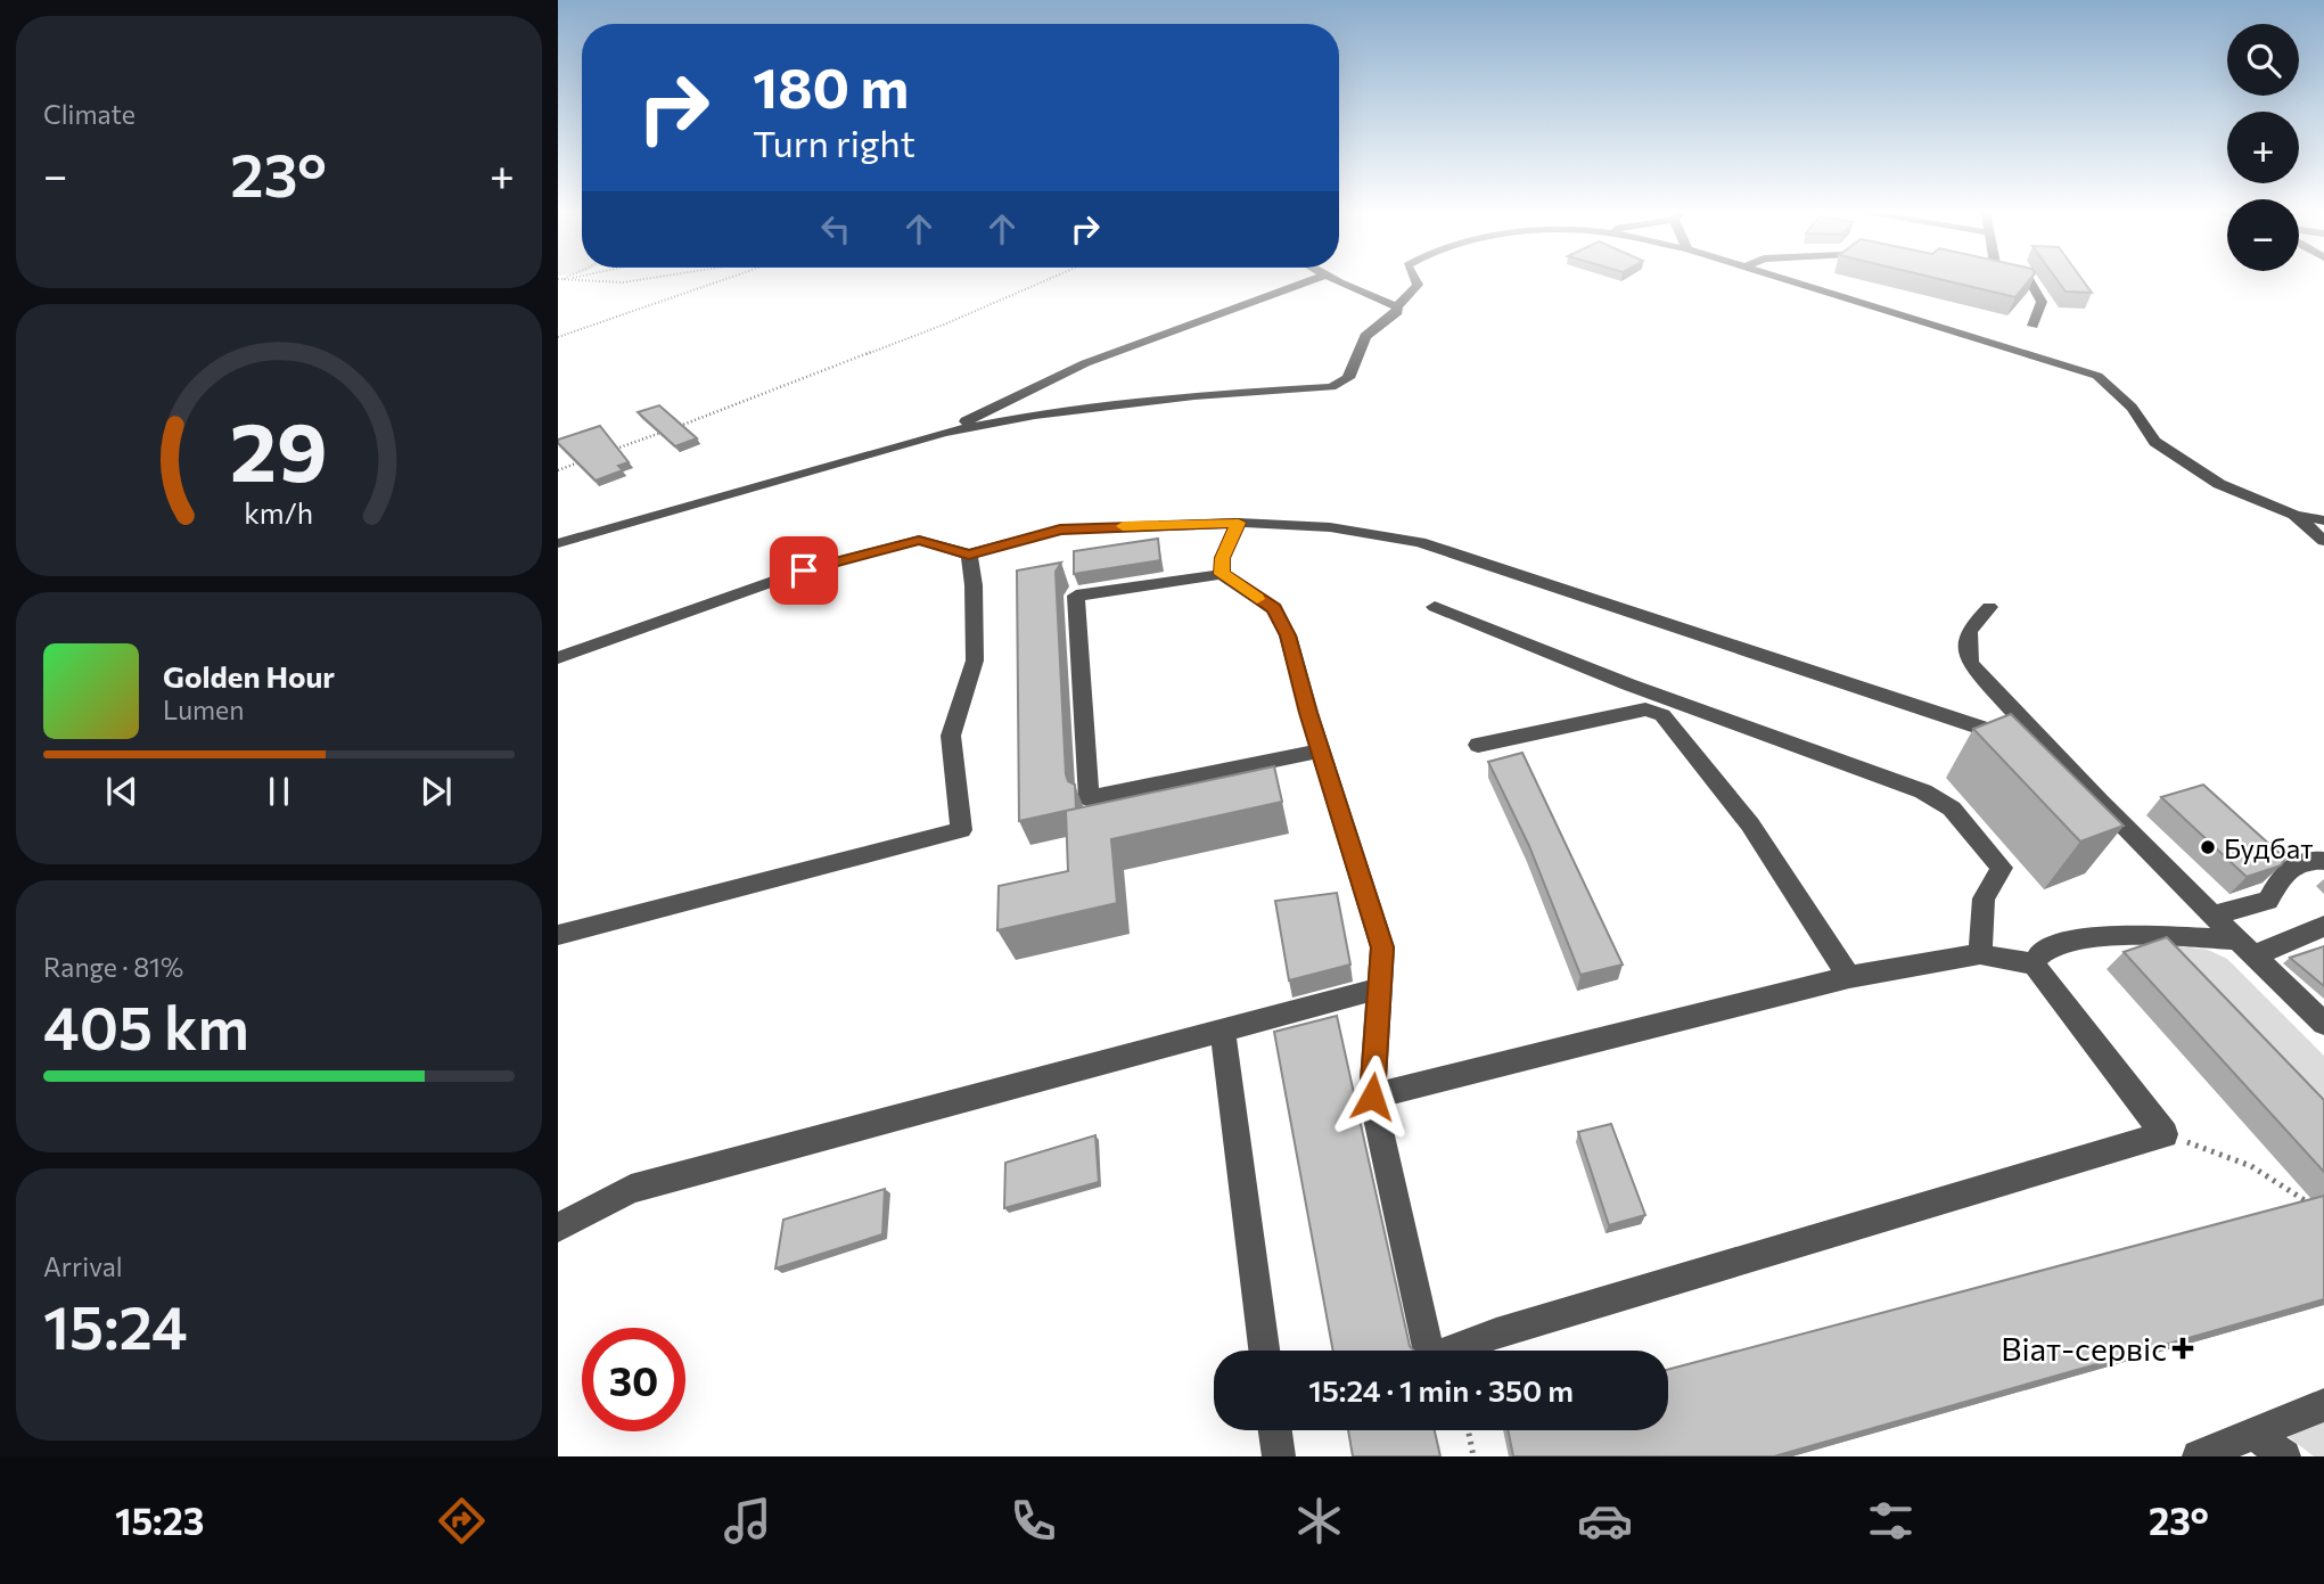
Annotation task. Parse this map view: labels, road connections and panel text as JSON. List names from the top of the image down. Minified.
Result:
{"places":{"other":["Будбат"],"health":["Віат-сервіс"]},"page":{"tile":["Climate",["Range · 81%","405 km"],["Arrival","15:24"]],"map_buttons":["+","−"],"turn":["180 m","Turn right"],"heat":["−","23°","+"],"song":["Golden Hour","Lumen"],"limit":"30","trip":"15:24 · 1 min · 350 m","tabs":["15:23","23°"],"gauge":["29","km/h"]}}
